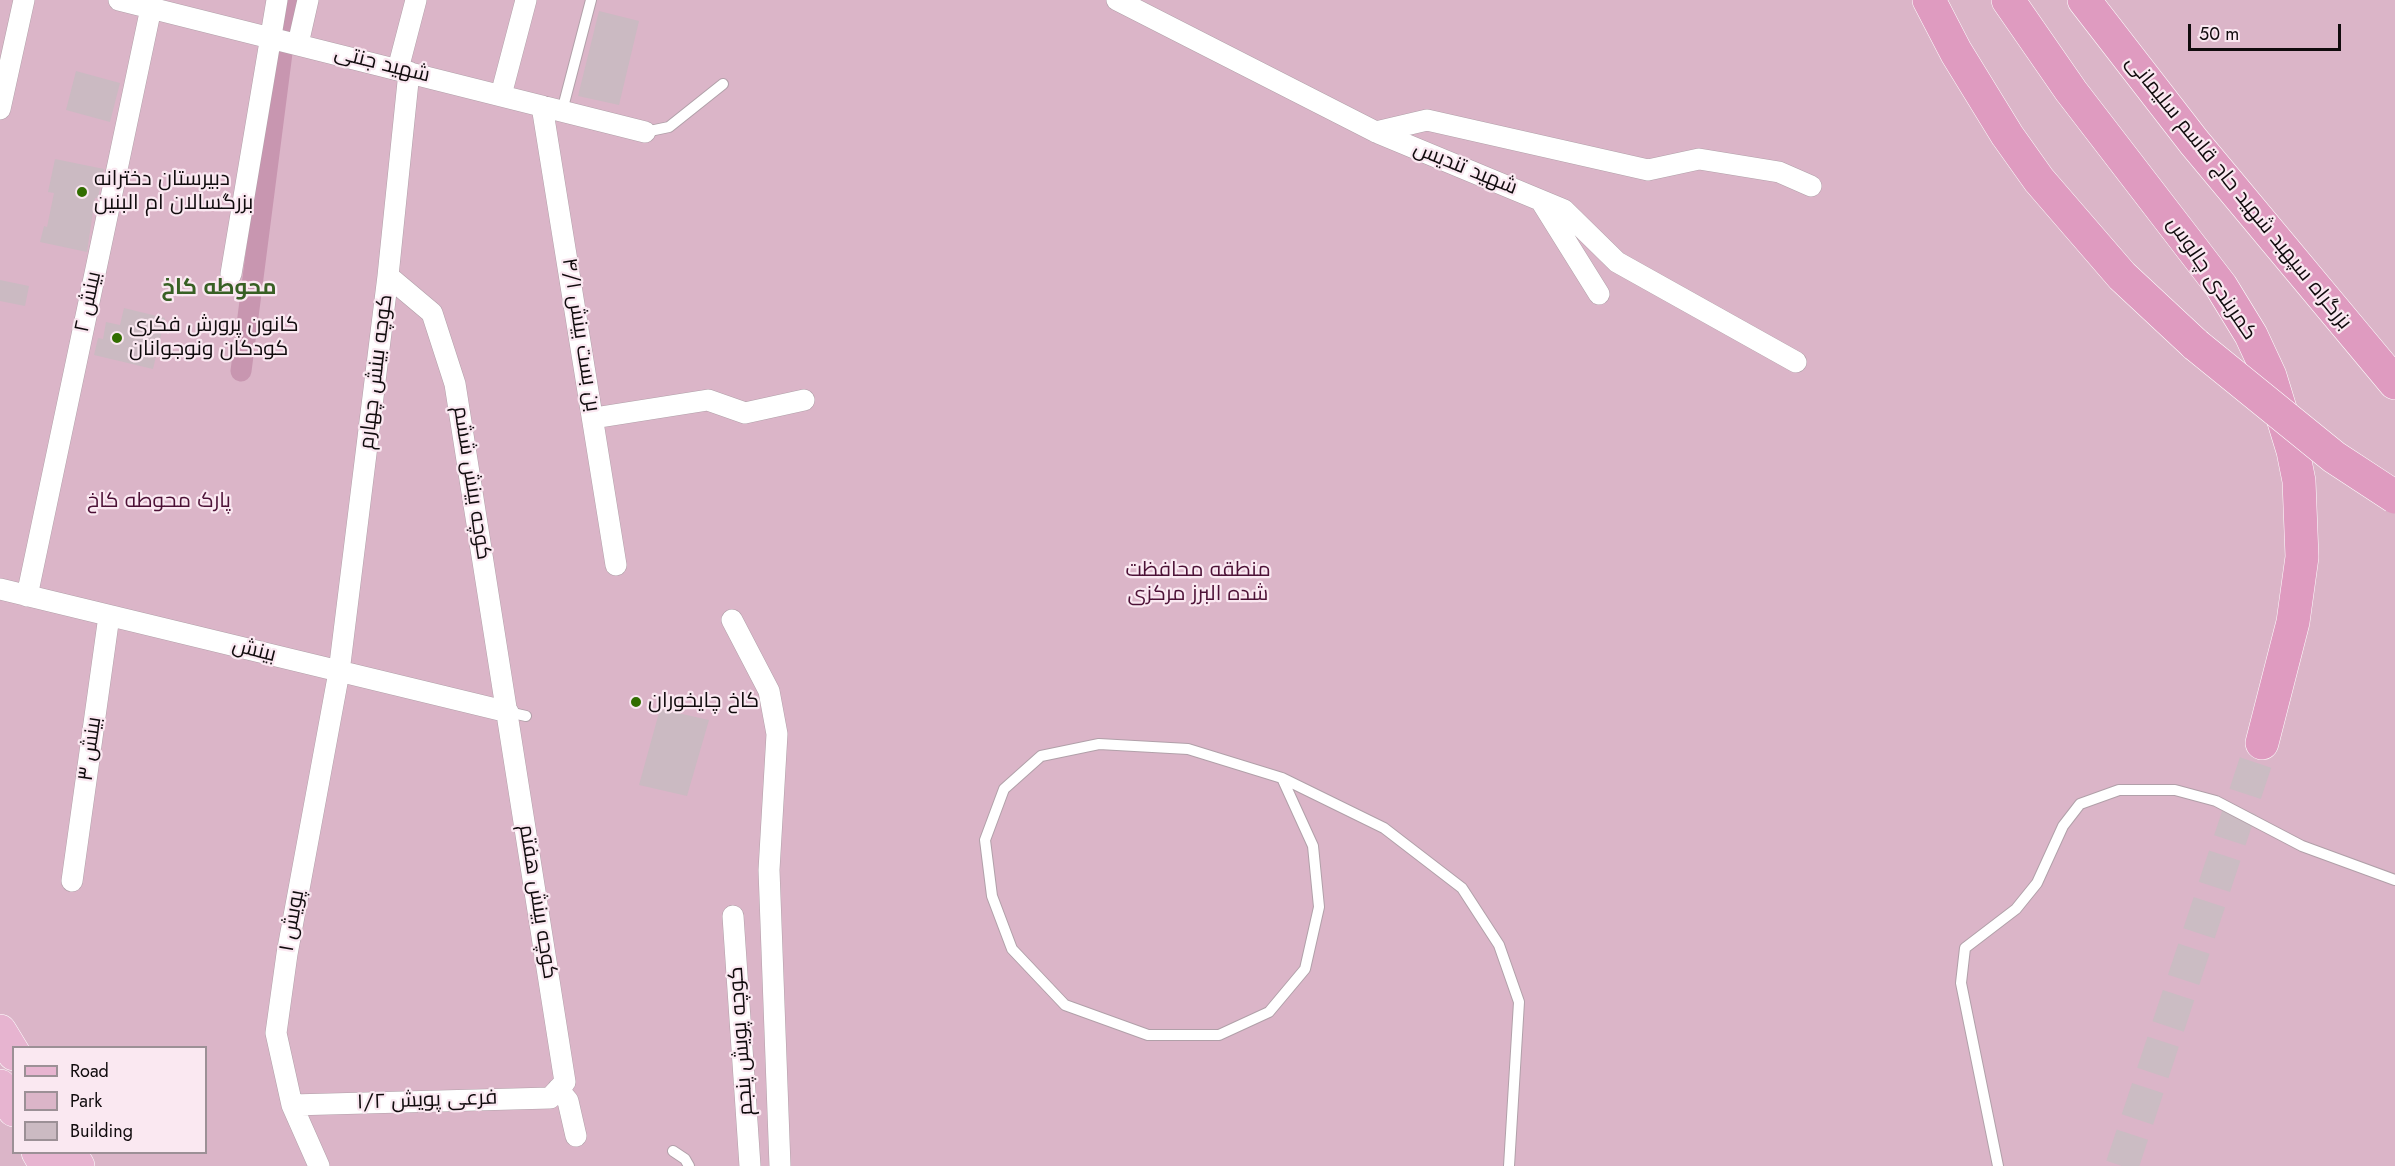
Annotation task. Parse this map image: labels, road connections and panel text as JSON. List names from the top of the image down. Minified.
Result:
{"streets":{"highway":["بزرگراه سپهبد شهید حاج قاسم سلیمانی","کمربندی چالوس"],"street":["شهید جنتی","شهید تندیس","بینش ۲","بن بست بینش ۴/۱","کوچه بینش چهارم","کوچه بینش ششم","بینش","بینش ۳","کوچه بینش هفتم","پویش ۱","کوچه پویش پنجم","فرعی پویش ۱/۲"]},"crossings":[["شهید جنتی","بینش ۲"],["شهید جنتی","بن بست بینش ۴/۱"],["شهید جنتی","کوچه بینش چهارم"],["بینش ۲","بینش"],["کوچه بینش چهارم","کوچه بینش ششم"],["کوچه بینش چهارم","بینش"],["کوچه بینش چهارم","پویش ۱"],["کوچه بینش ششم","بینش"],["کوچه بینش ششم","کوچه بینش هفتم"],["بینش","بینش ۳"],["بینش","کوچه بینش هفتم"],["بینش","پویش ۱"],["کوچه بینش هفتم","فرعی پویش ۱/۲"],["پویش ۱","فرعی پویش ۱/۲"]],"districts":["محوطه کاخ"],"parks":["پارک محوطه کاخ","منطقه محافظت شده البرز مرکزی"],"places":["دبیرستان دخترانه بزرگسالان ام البنین","کانون پرورش فکری کودکان ونوجوانان","کاخ چایخوران"],"legend":["Road","Park","Building"],"scale_bar":"50 m"}
